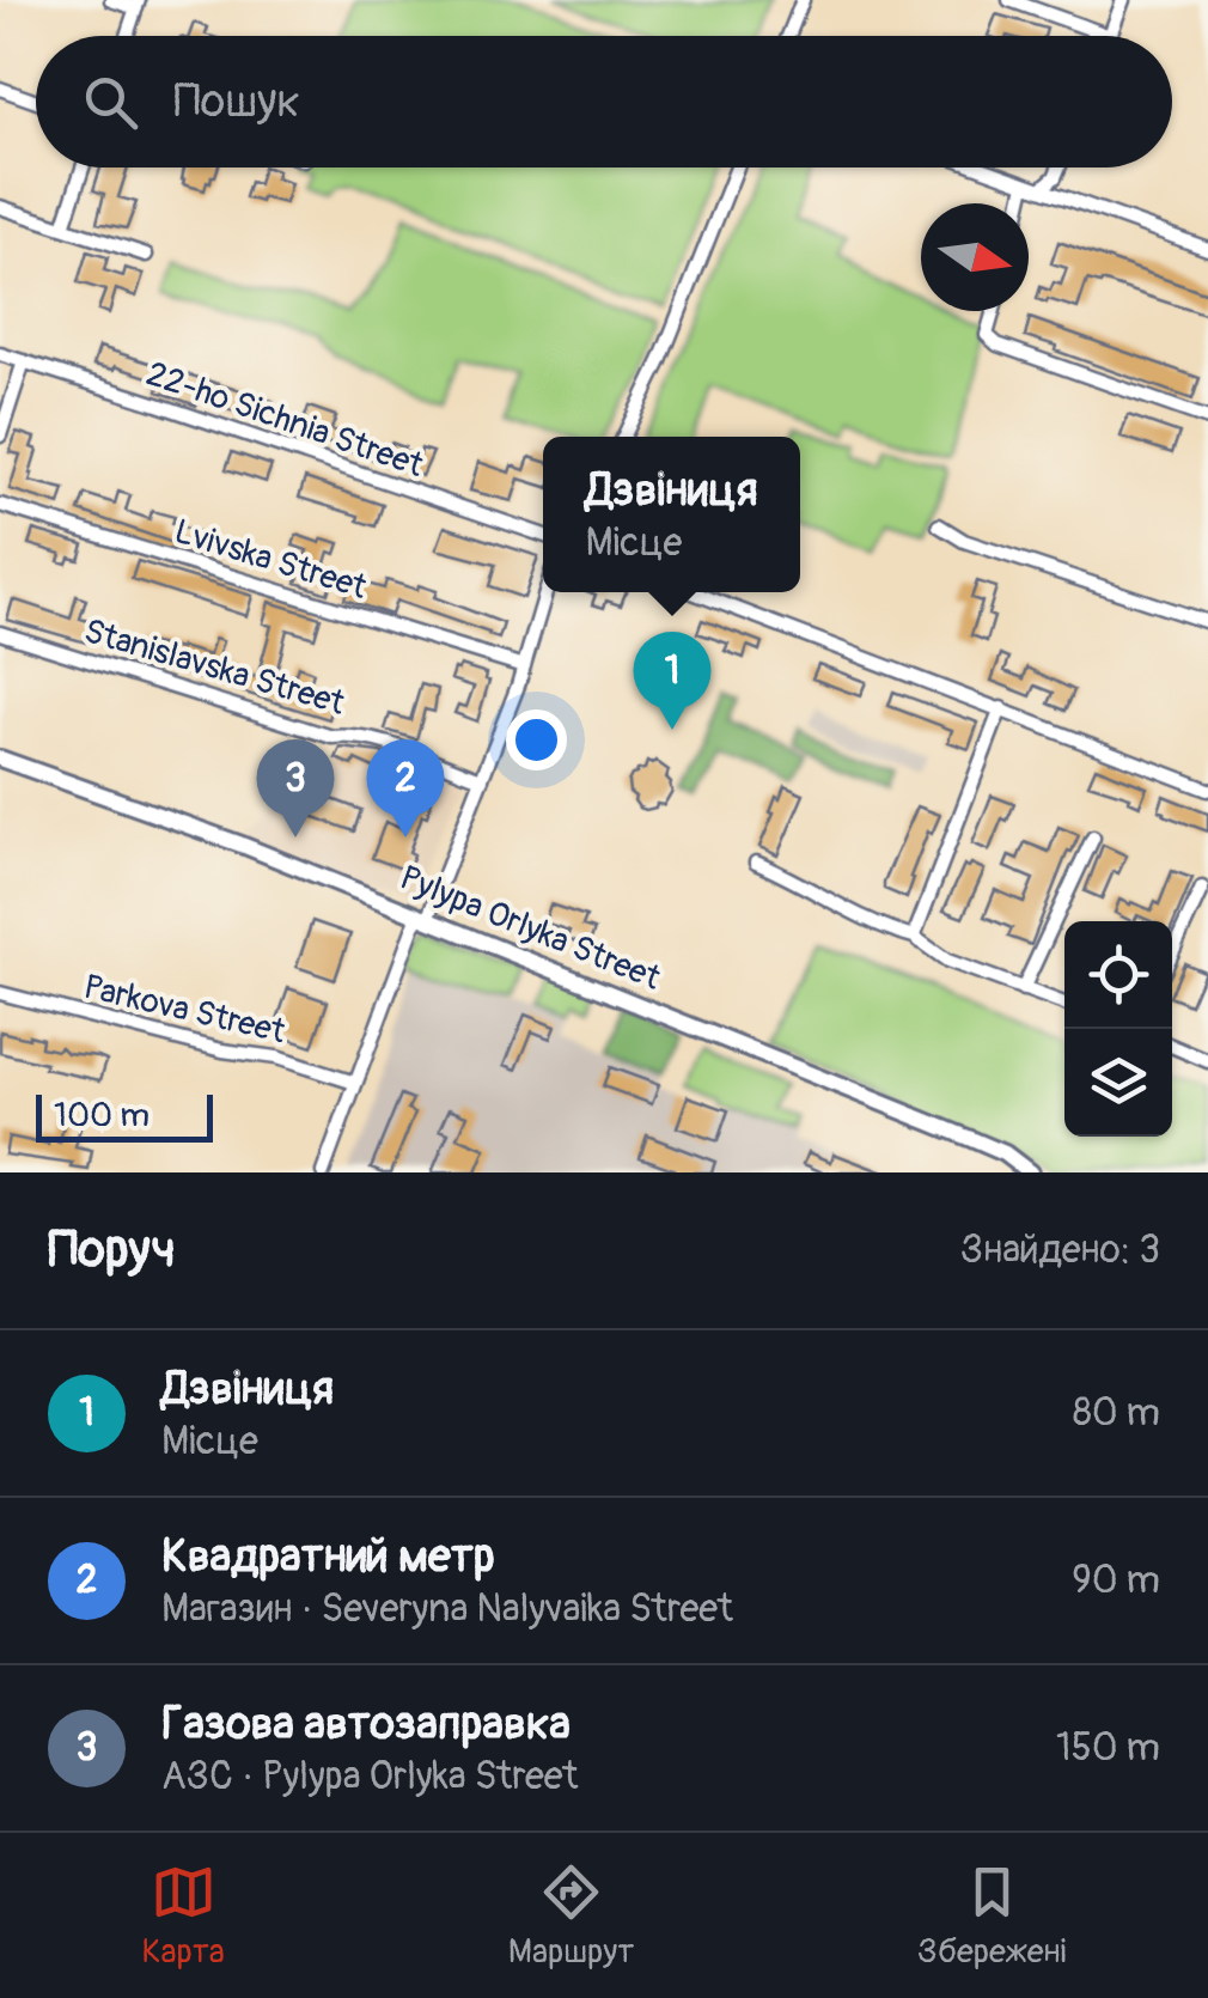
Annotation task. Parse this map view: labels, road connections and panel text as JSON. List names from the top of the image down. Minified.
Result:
{"streets":{"main road":["Pylypa Orlyka Street"],"street":["22-ho Sichnia Street","Lvivska Street","Stanislavska Street","Parkova Street"]},"scale_bar":"100 m","north":"right","page":{"search":"Пошук","popup":["Дзвіниця","Місце"],"pins":["1","2","3"],"scale":"100 m","heading":["Поруч","Знайдено: 3"],"list":[{"mark":"1","name":"Дзвіниця","note":"Місце","value":"80 m"},{"mark":"2","name":"Квадратний метр","note":"Магазин · Severyna Nalyvaika Street","value":"90 m"},{"mark":"3","name":"Газова автозаправка","note":"АЗС · Pylypa Orlyka Street","value":"150 m"}],"nav":["Карта","Маршрут","Збережені"]}}
